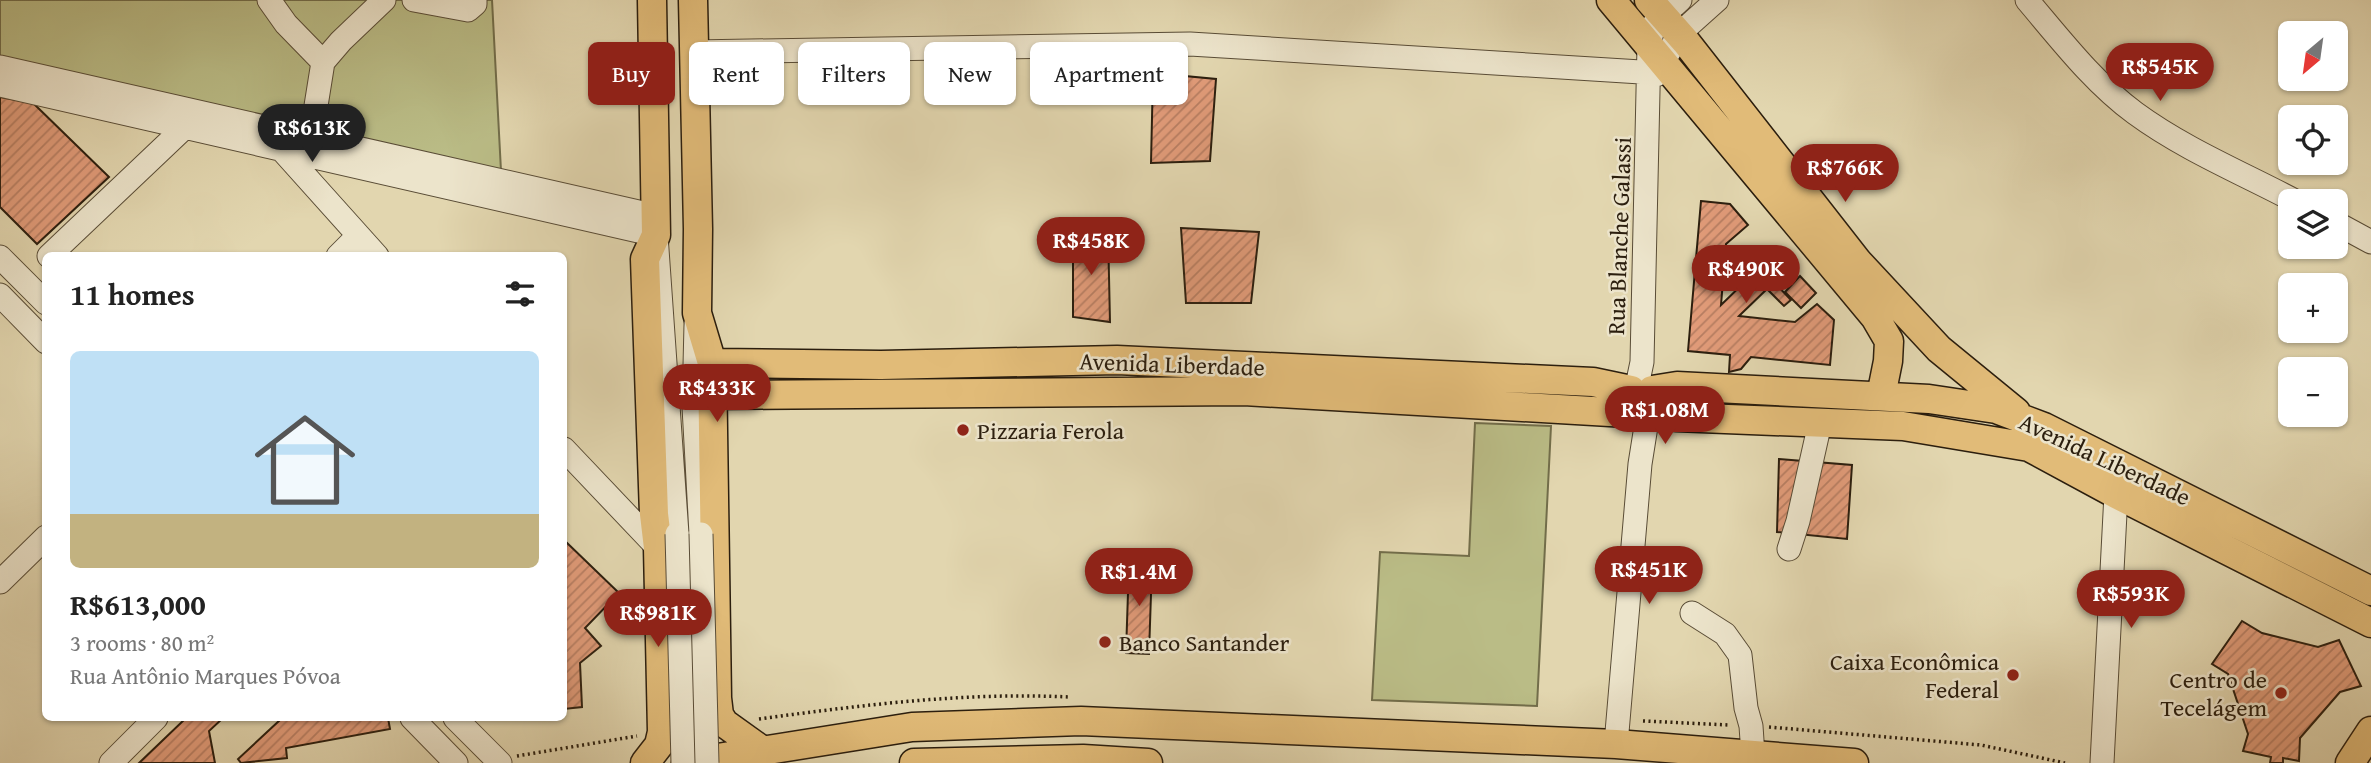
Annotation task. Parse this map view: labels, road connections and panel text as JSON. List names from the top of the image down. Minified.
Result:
{"streets":{"main road":["Avenida Liberdade"],"street":["Rua Blanche Galassi"]},"crossings":[["Rua Blanche Galassi","Avenida Liberdade"]],"places":["Pizzaria Ferola","Banco Santander","Caixa Econômica Federal","Centro de Tecelágem"],"north":"bottom left","page":{"map_buttons":["+","−"],"chip":["Buy","Rent","Filters","New","Apartment"],"price":["R$545K","R$613K","R$766K","R$458K","R$490K","R$433K","R$1.08M","R$451K","R$1.4M","R$593K","R$981K"],"heading":"11 homes","list":[{"name":"R$613,000","note":"3 rooms · 80 m² · Rua Antônio Marques Póvoa"}]}}
